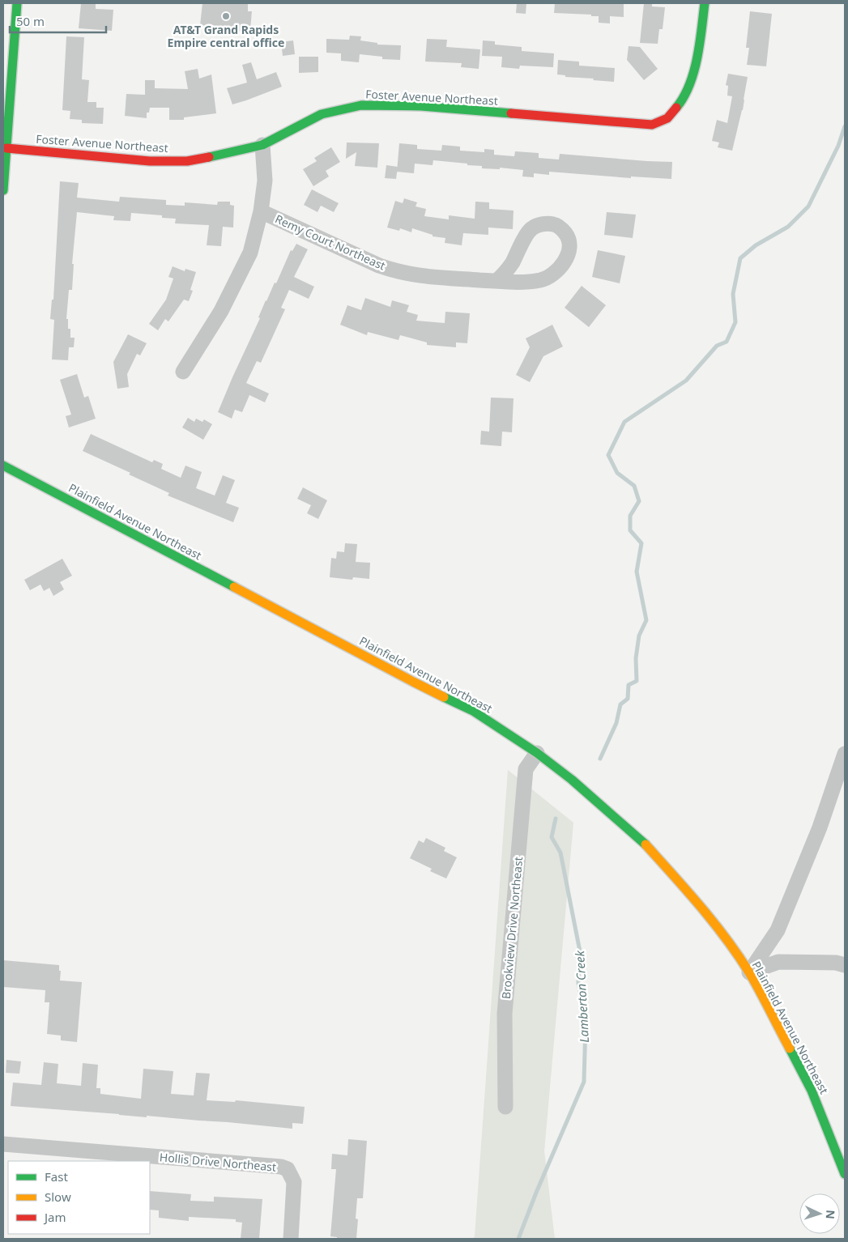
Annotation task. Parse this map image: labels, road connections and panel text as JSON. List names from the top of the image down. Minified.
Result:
{"streets":{"main road":["Foster Avenue Northeast","Plainfield Avenue Northeast"],"street":["Remy Court Northeast","Brookview Drive Northeast","Hollis Drive Northeast"]},"crossings":[["Plainfield Avenue Northeast","Brookview Drive Northeast"]],"water":["Lamberton Creek"],"places":["AT&T Grand Rapids Empire central office"],"legend":["Fast","Slow","Jam"],"scale_bar":"50 m","north":"right"}
